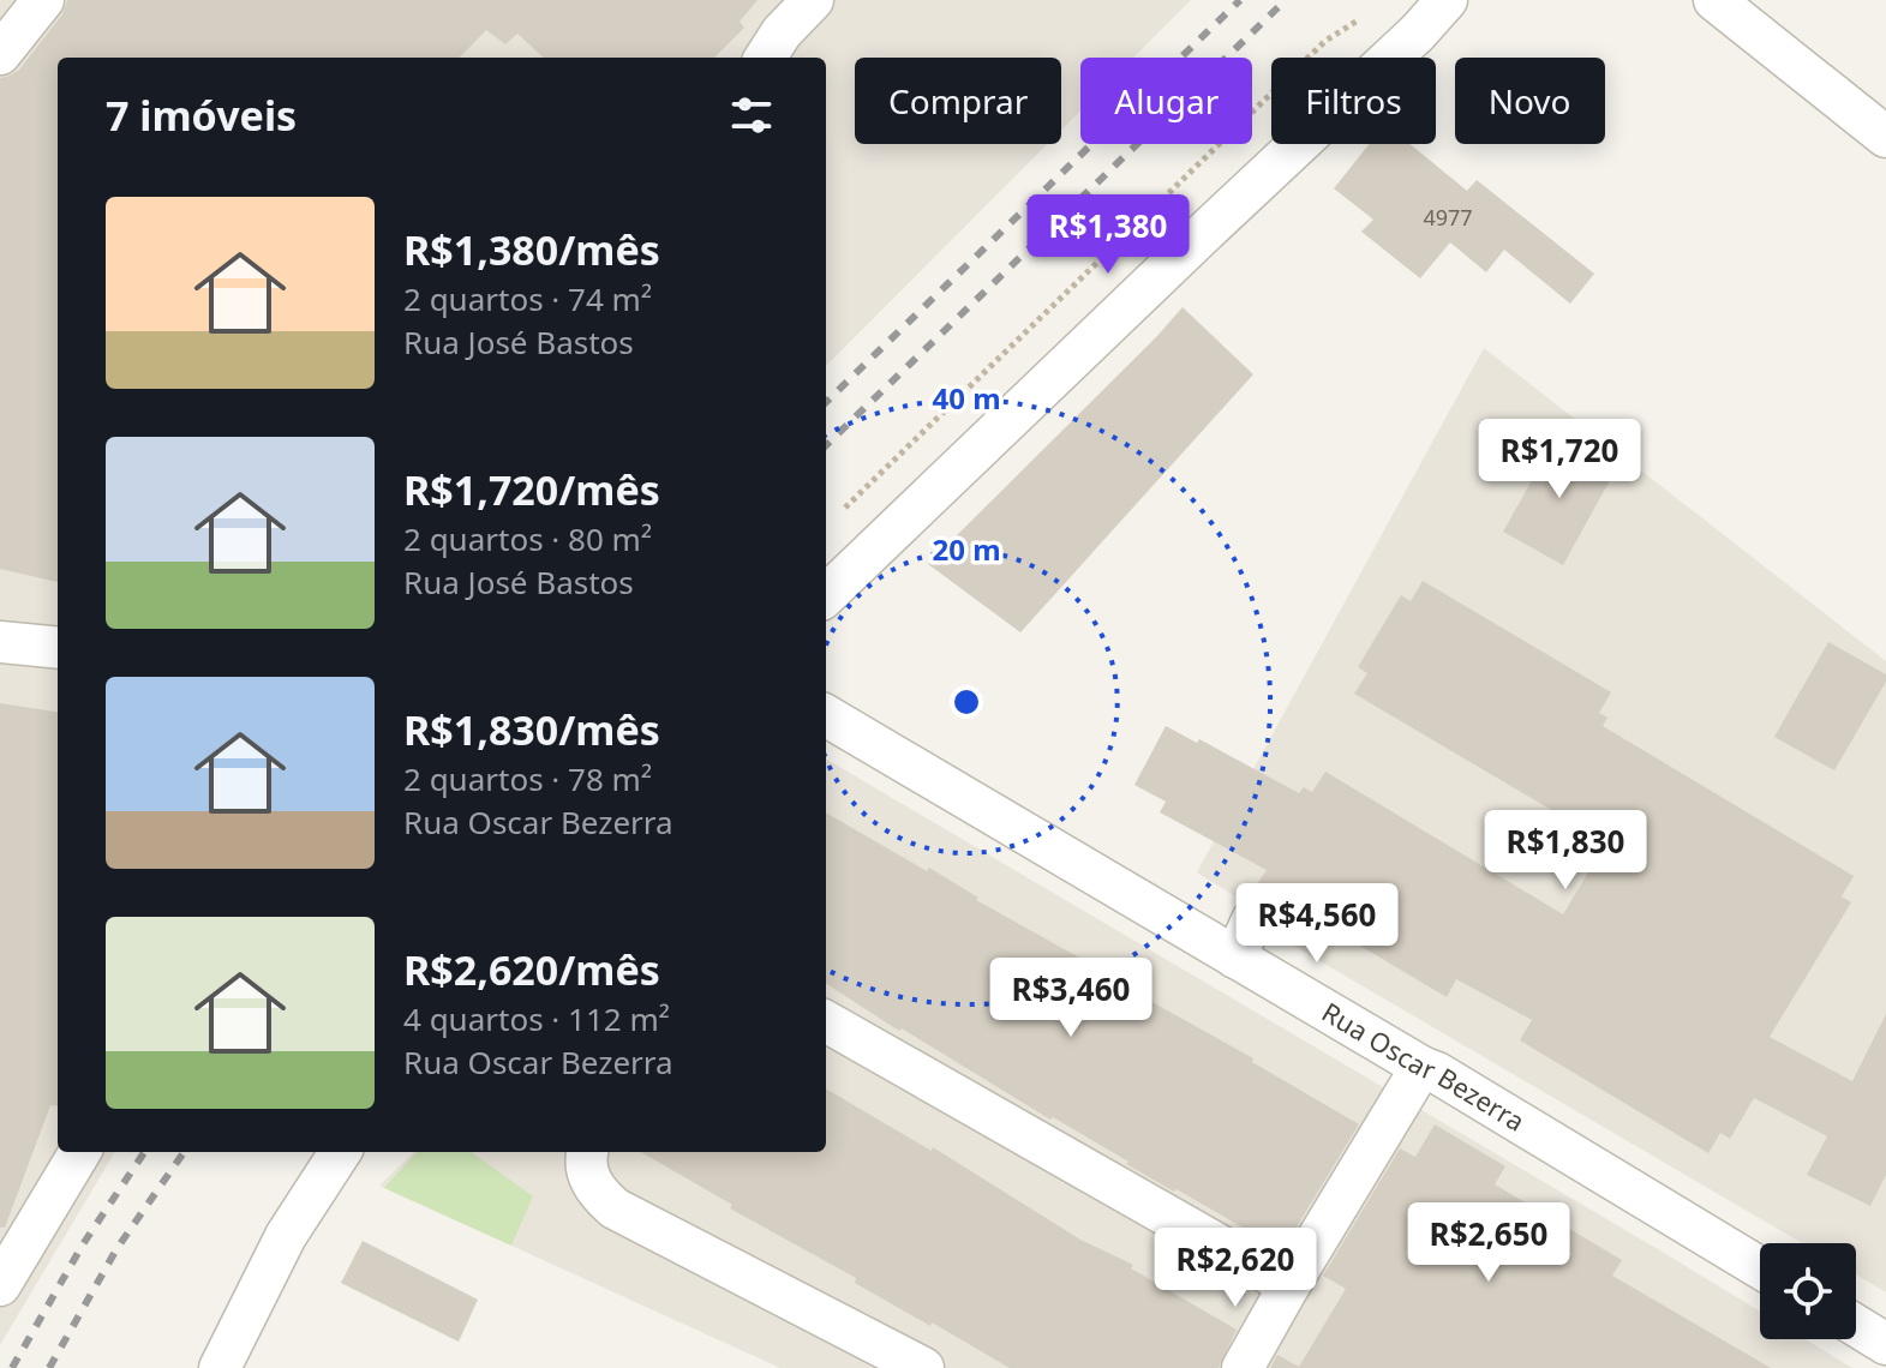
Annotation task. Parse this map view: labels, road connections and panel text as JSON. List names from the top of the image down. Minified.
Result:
{"streets":{"street":["Rua Oscar Bezerra"]},"house_numbers":["4977"],"page":{"chip":["Comprar","Alugar","Filtros","Novo"],"heading":"7 imóveis","list":[{"name":"R$1,380/mês","note":"2 quartos · 74 m² · Rua José Bastos"},{"name":"R$1,720/mês","note":"2 quartos · 80 m² · Rua José Bastos"},{"name":"R$1,830/mês","note":"2 quartos · 78 m² · Rua Oscar Bezerra"},{"name":"R$2,620/mês","note":"4 quartos · 112 m² · Rua Oscar Bezerra"}],"price":["R$1,380","R$1,720","R$1,830","R$4,560","R$3,460","R$2,650","R$2,620"]},"rings":["40 m","20 m"]}
